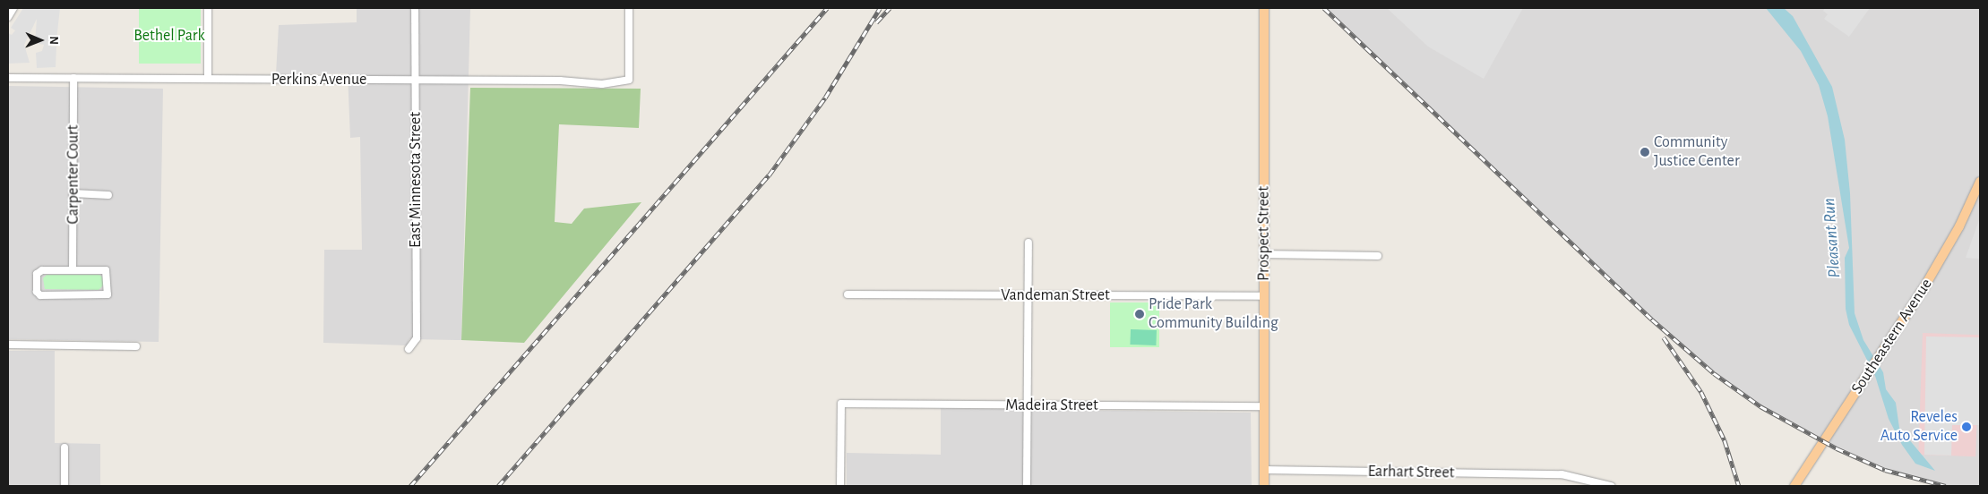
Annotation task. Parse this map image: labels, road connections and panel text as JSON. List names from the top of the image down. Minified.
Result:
{"streets":{"main road":["Prospect Street","Southeastern Avenue"],"street":["Perkins Avenue","Carpenter Court","East Minnesota Street","Vandeman Street","Madeira Street","Earhart Street"]},"crossings":[["Perkins Avenue","Carpenter Court"],["Perkins Avenue","East Minnesota Street"],["Prospect Street","Vandeman Street"],["Prospect Street","Madeira Street"],["Prospect Street","Earhart Street"]],"water":["Pleasant Run"],"parks":["Bethel Park"],"places":["Community Justice Center","Pride Park Community Building","Reveles Auto Service"],"north":"right"}
